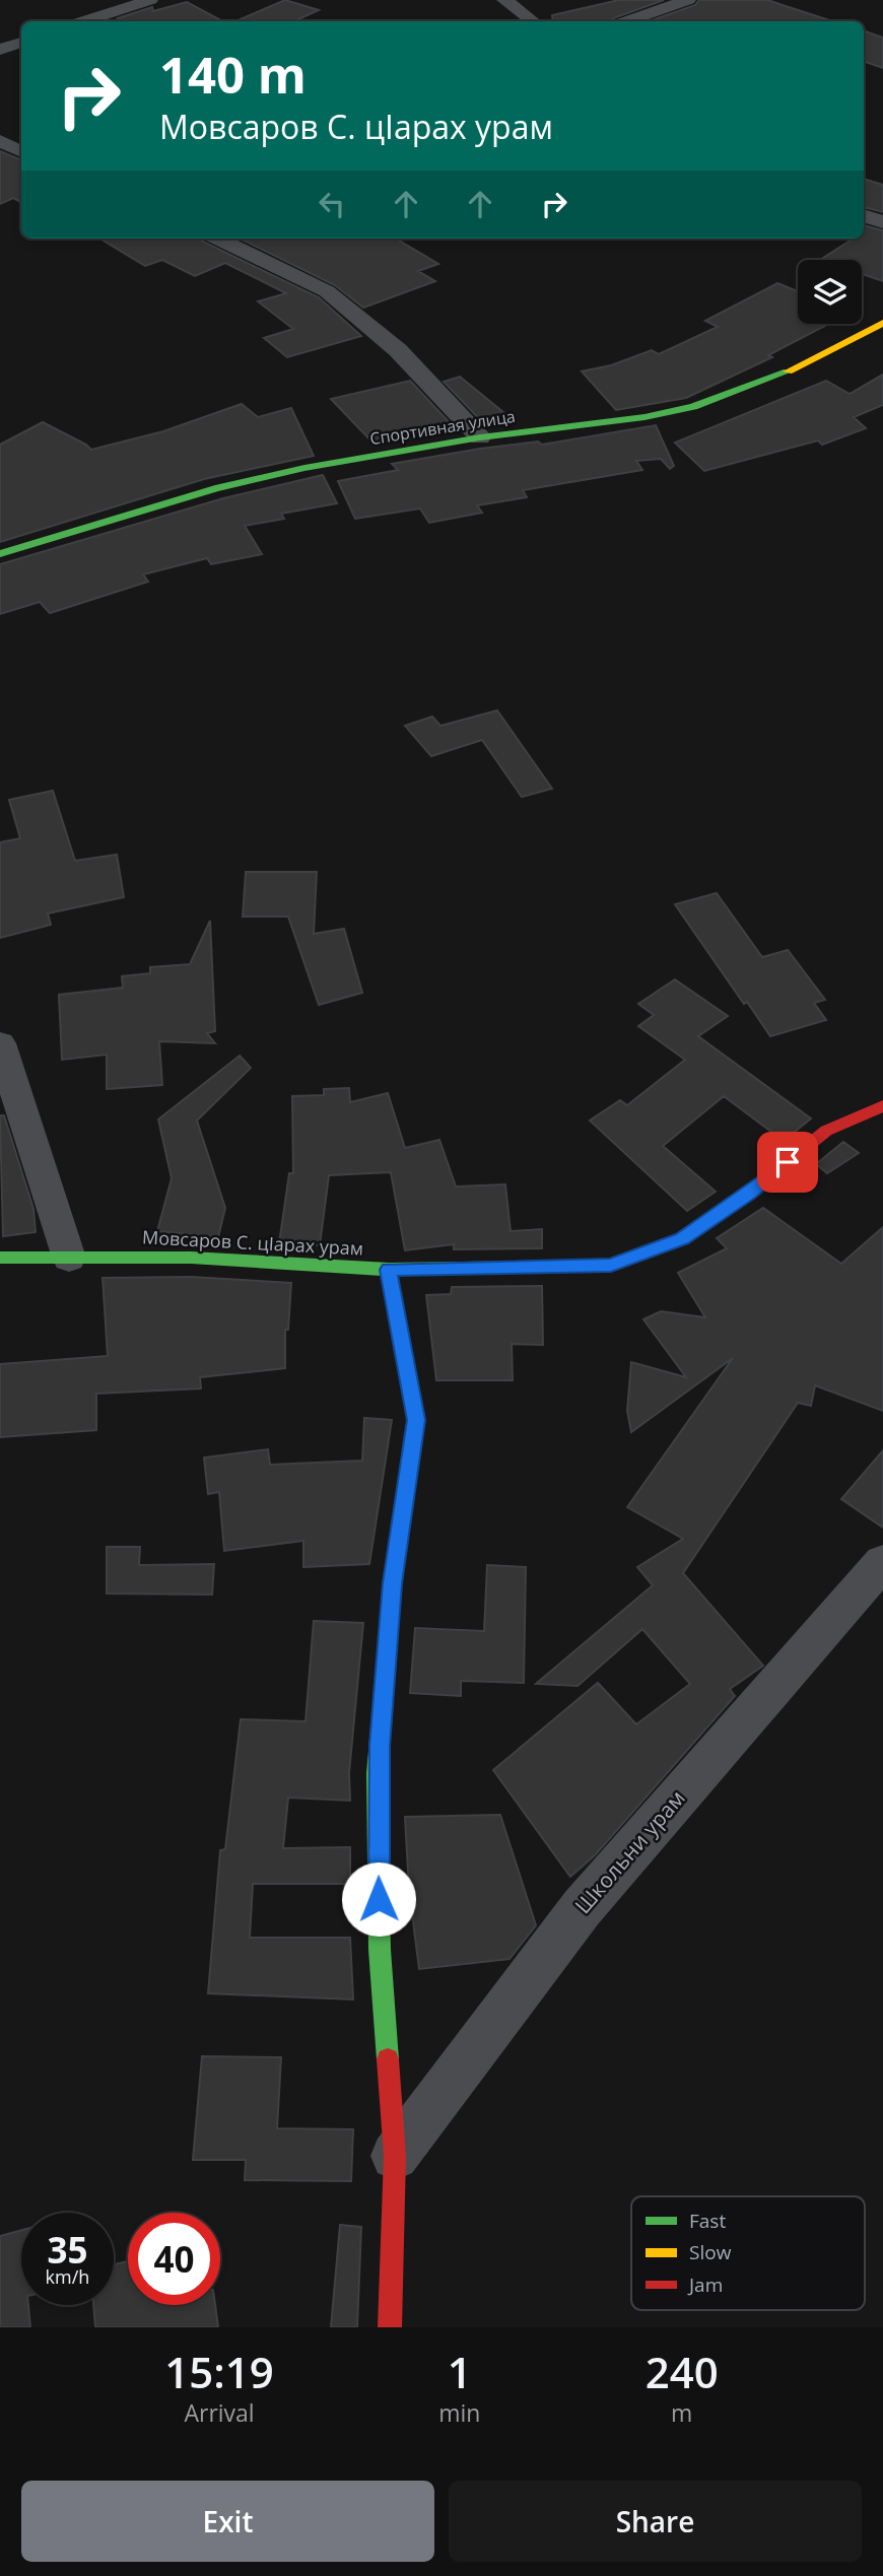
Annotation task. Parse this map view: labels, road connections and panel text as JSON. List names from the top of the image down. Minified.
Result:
{"streets":{"street":["Спортивная улица","Мовсаров С. цIарах урам","Школьни урам"]},"legend":["Fast","Slow","Jam"],"page":{"turn":["140 m","Мовсаров С. цIарах урам"],"speed":"35 km/h","limit":"40","eta":["15:19","Arrival","1","min","240","m"],"buttons":["Exit","Share"]}}
